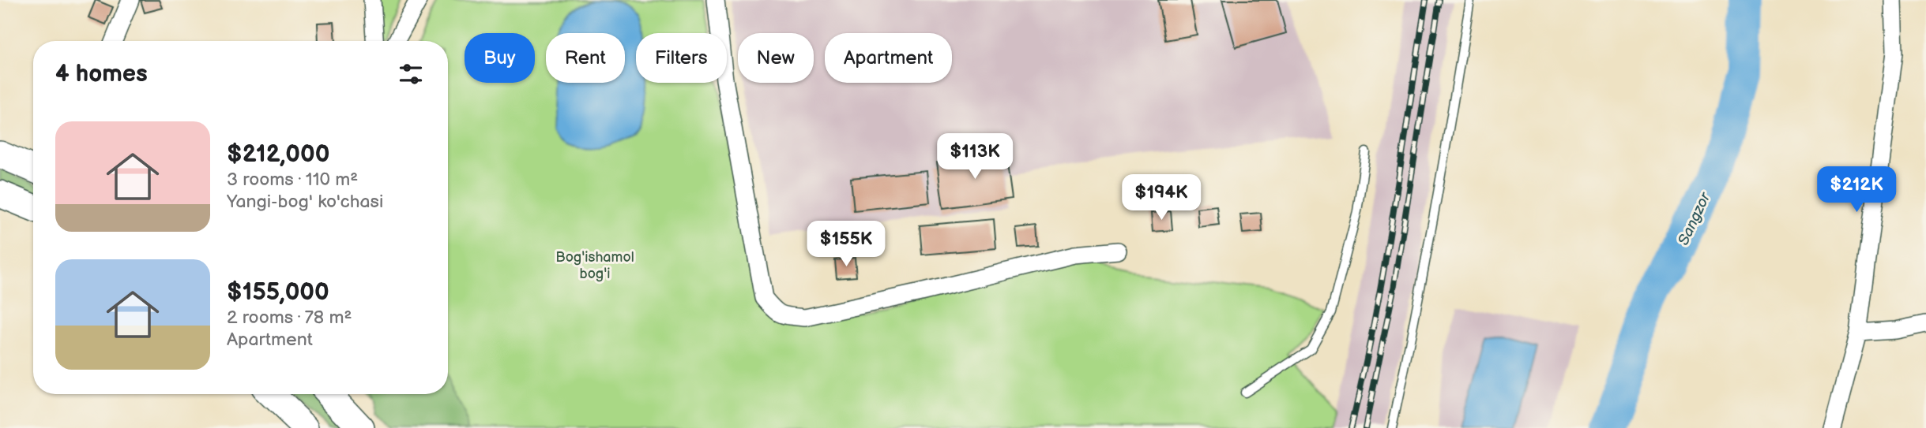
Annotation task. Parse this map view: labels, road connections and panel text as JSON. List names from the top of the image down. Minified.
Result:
{"water":["Sangzor"],"parks":["Bog'ishamol bog'i"],"page":{"chip":["Buy","Rent","Filters","New","Apartment"],"heading":"4 homes","list":[{"name":"$212,000","note":"3 rooms · 110 m² · Yangi-bog' ko'chasi"},{"name":"$155,000","note":"2 rooms · 78 m² · Apartment"}],"price":["$113K","$212K","$194K","$155K"]}}
